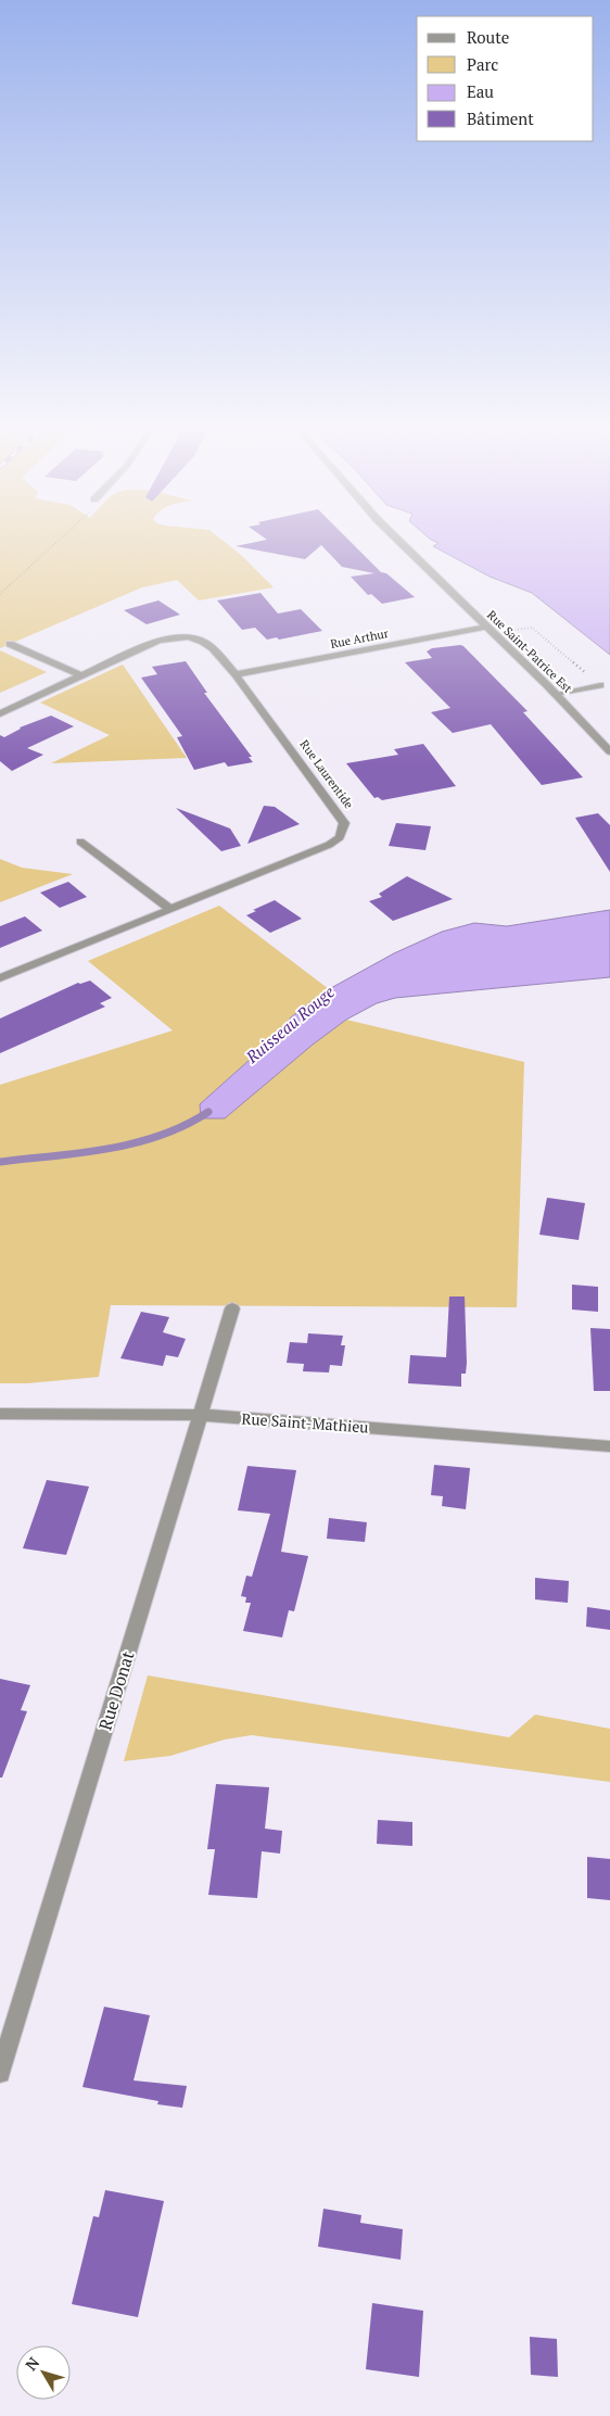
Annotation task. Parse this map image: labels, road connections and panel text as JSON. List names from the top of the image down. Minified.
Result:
{"streets":{"street":["Rue Arthur","Rue Saint-Patrice Est","Rue Laurentide","Rue Saint-Mathieu","Rue Donat"]},"crossings":[["Rue Arthur","Rue Saint-Patrice Est"],["Rue Arthur","Rue Laurentide"],["Rue Saint-Mathieu","Rue Donat"]],"water":["Ruisseau Rouge"],"legend":["Route","Parc","Eau","Bâtiment"],"north":"top left"}
